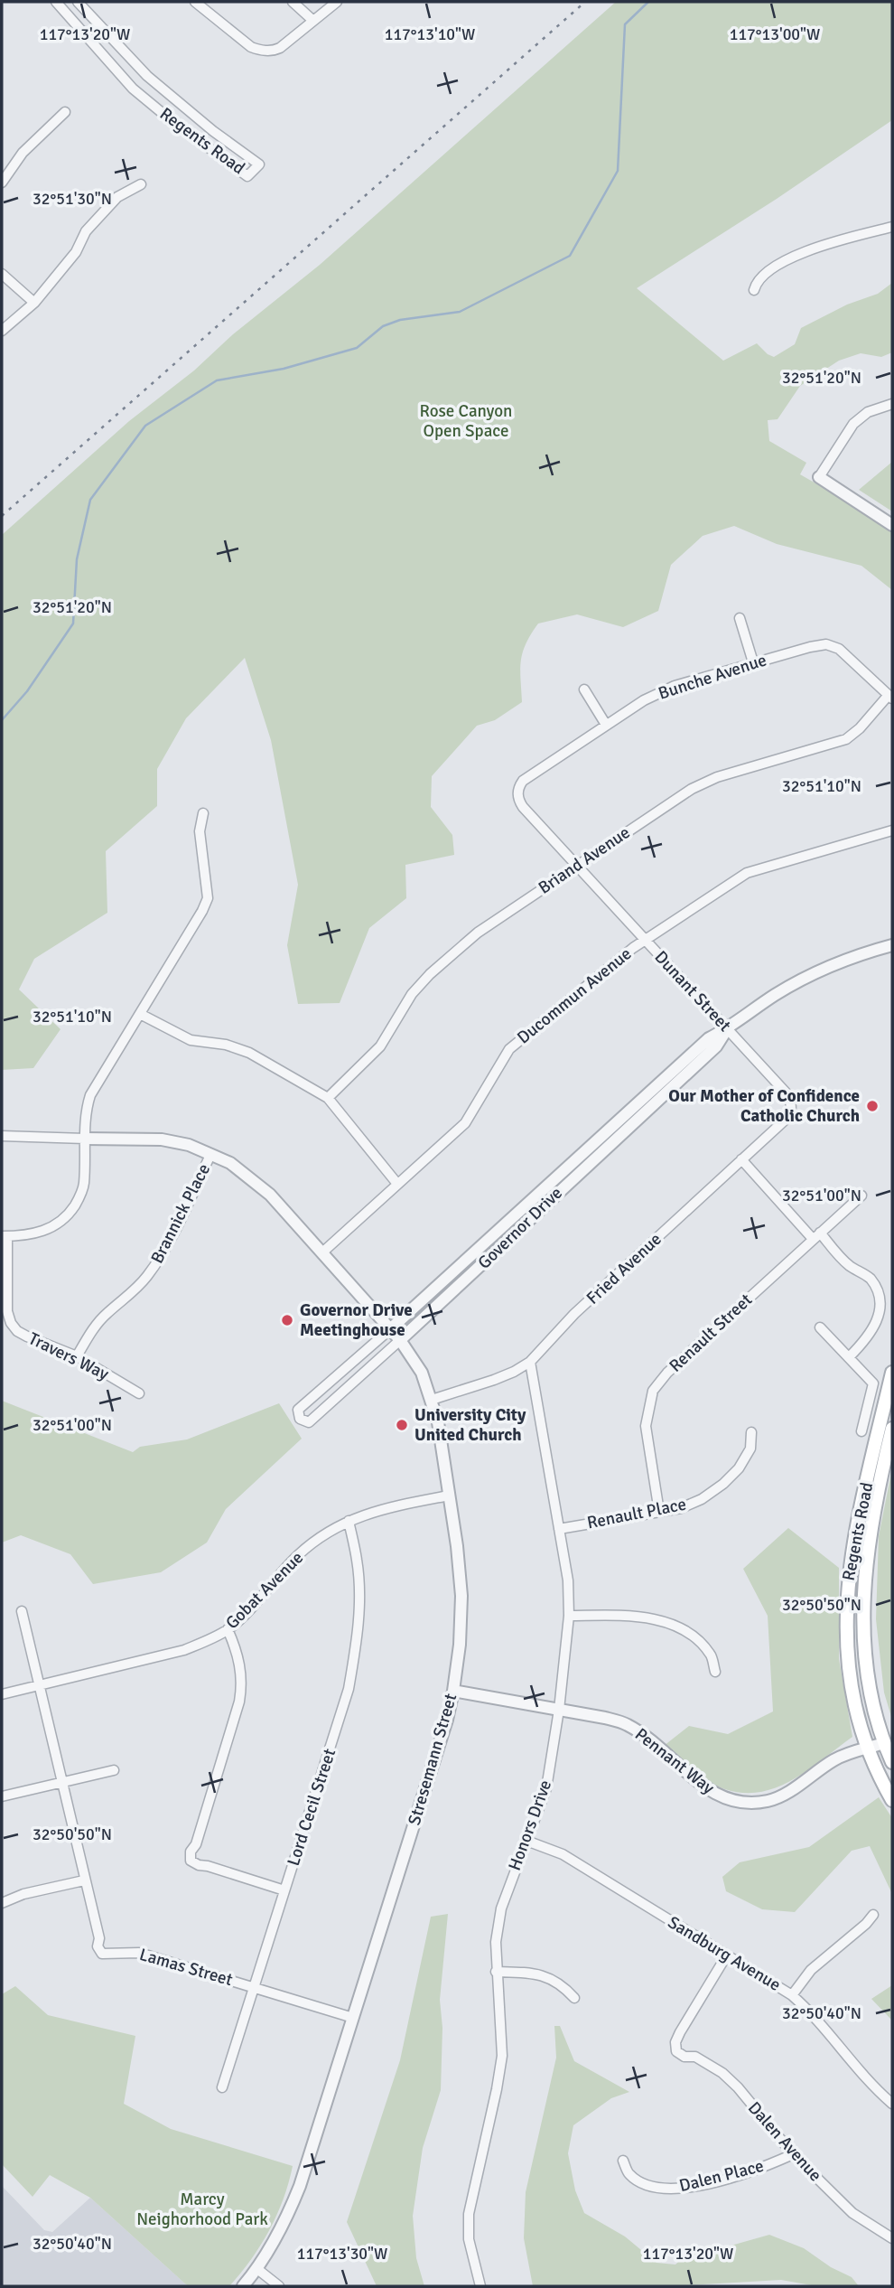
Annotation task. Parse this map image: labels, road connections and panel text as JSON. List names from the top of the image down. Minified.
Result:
{"streets":{"main road":["Regents Road"],"street":["Bunche Avenue","Briand Avenue","Dunant Street","Ducommun Avenue","Brannick Place","Governor Drive","Fried Avenue","Renault Street","Travers Way","Renault Place","Gobat Avenue","Stresemann Street","Pennant Way","Lord Cecil Street","Honors Drive","Sandburg Avenue","Lamas Street","Dalen Avenue","Dalen Place"]},"crossings":[["Regents Road","Pennant Way"],["Bunche Avenue","Briand Avenue"],["Bunche Avenue","Dunant Street"],["Briand Avenue","Dunant Street"],["Dunant Street","Ducommun Avenue"],["Dunant Street","Governor Drive"],["Dunant Street","Fried Avenue"],["Ducommun Avenue","Stresemann Street"],["Brannick Place","Travers Way"],["Brannick Place","Stresemann Street"],["Governor Drive","Stresemann Street"],["Fried Avenue","Stresemann Street"],["Fried Avenue","Honors Drive"],["Renault Street","Renault Place"],["Renault Place","Honors Drive"],["Gobat Avenue","Stresemann Street"],["Gobat Avenue","Lord Cecil Street"],["Gobat Avenue","Lamas Street"],["Stresemann Street","Pennant Way"],["Stresemann Street","Lamas Street"],["Pennant Way","Honors Drive"],["Lord Cecil Street","Lamas Street"],["Honors Drive","Sandburg Avenue"],["Sandburg Avenue","Dalen Avenue"],["Dalen Avenue","Dalen Place"]],"parks":["Rose Canyon Open Space","Marcy Neighorhood Park"],"places":["Our Mother of Confidence Catholic Church","Governor Drive Meetinghouse","University City United Church"],"coordinates":["117°13'20\"W","117°13'10\"W","117°13'00\"W","32°51'30\"N","32°51'20\"N","32°51'10\"N","32°51'00\"N","32°50'50\"N","32°50'40\"N","117°13'30\"W"]}
